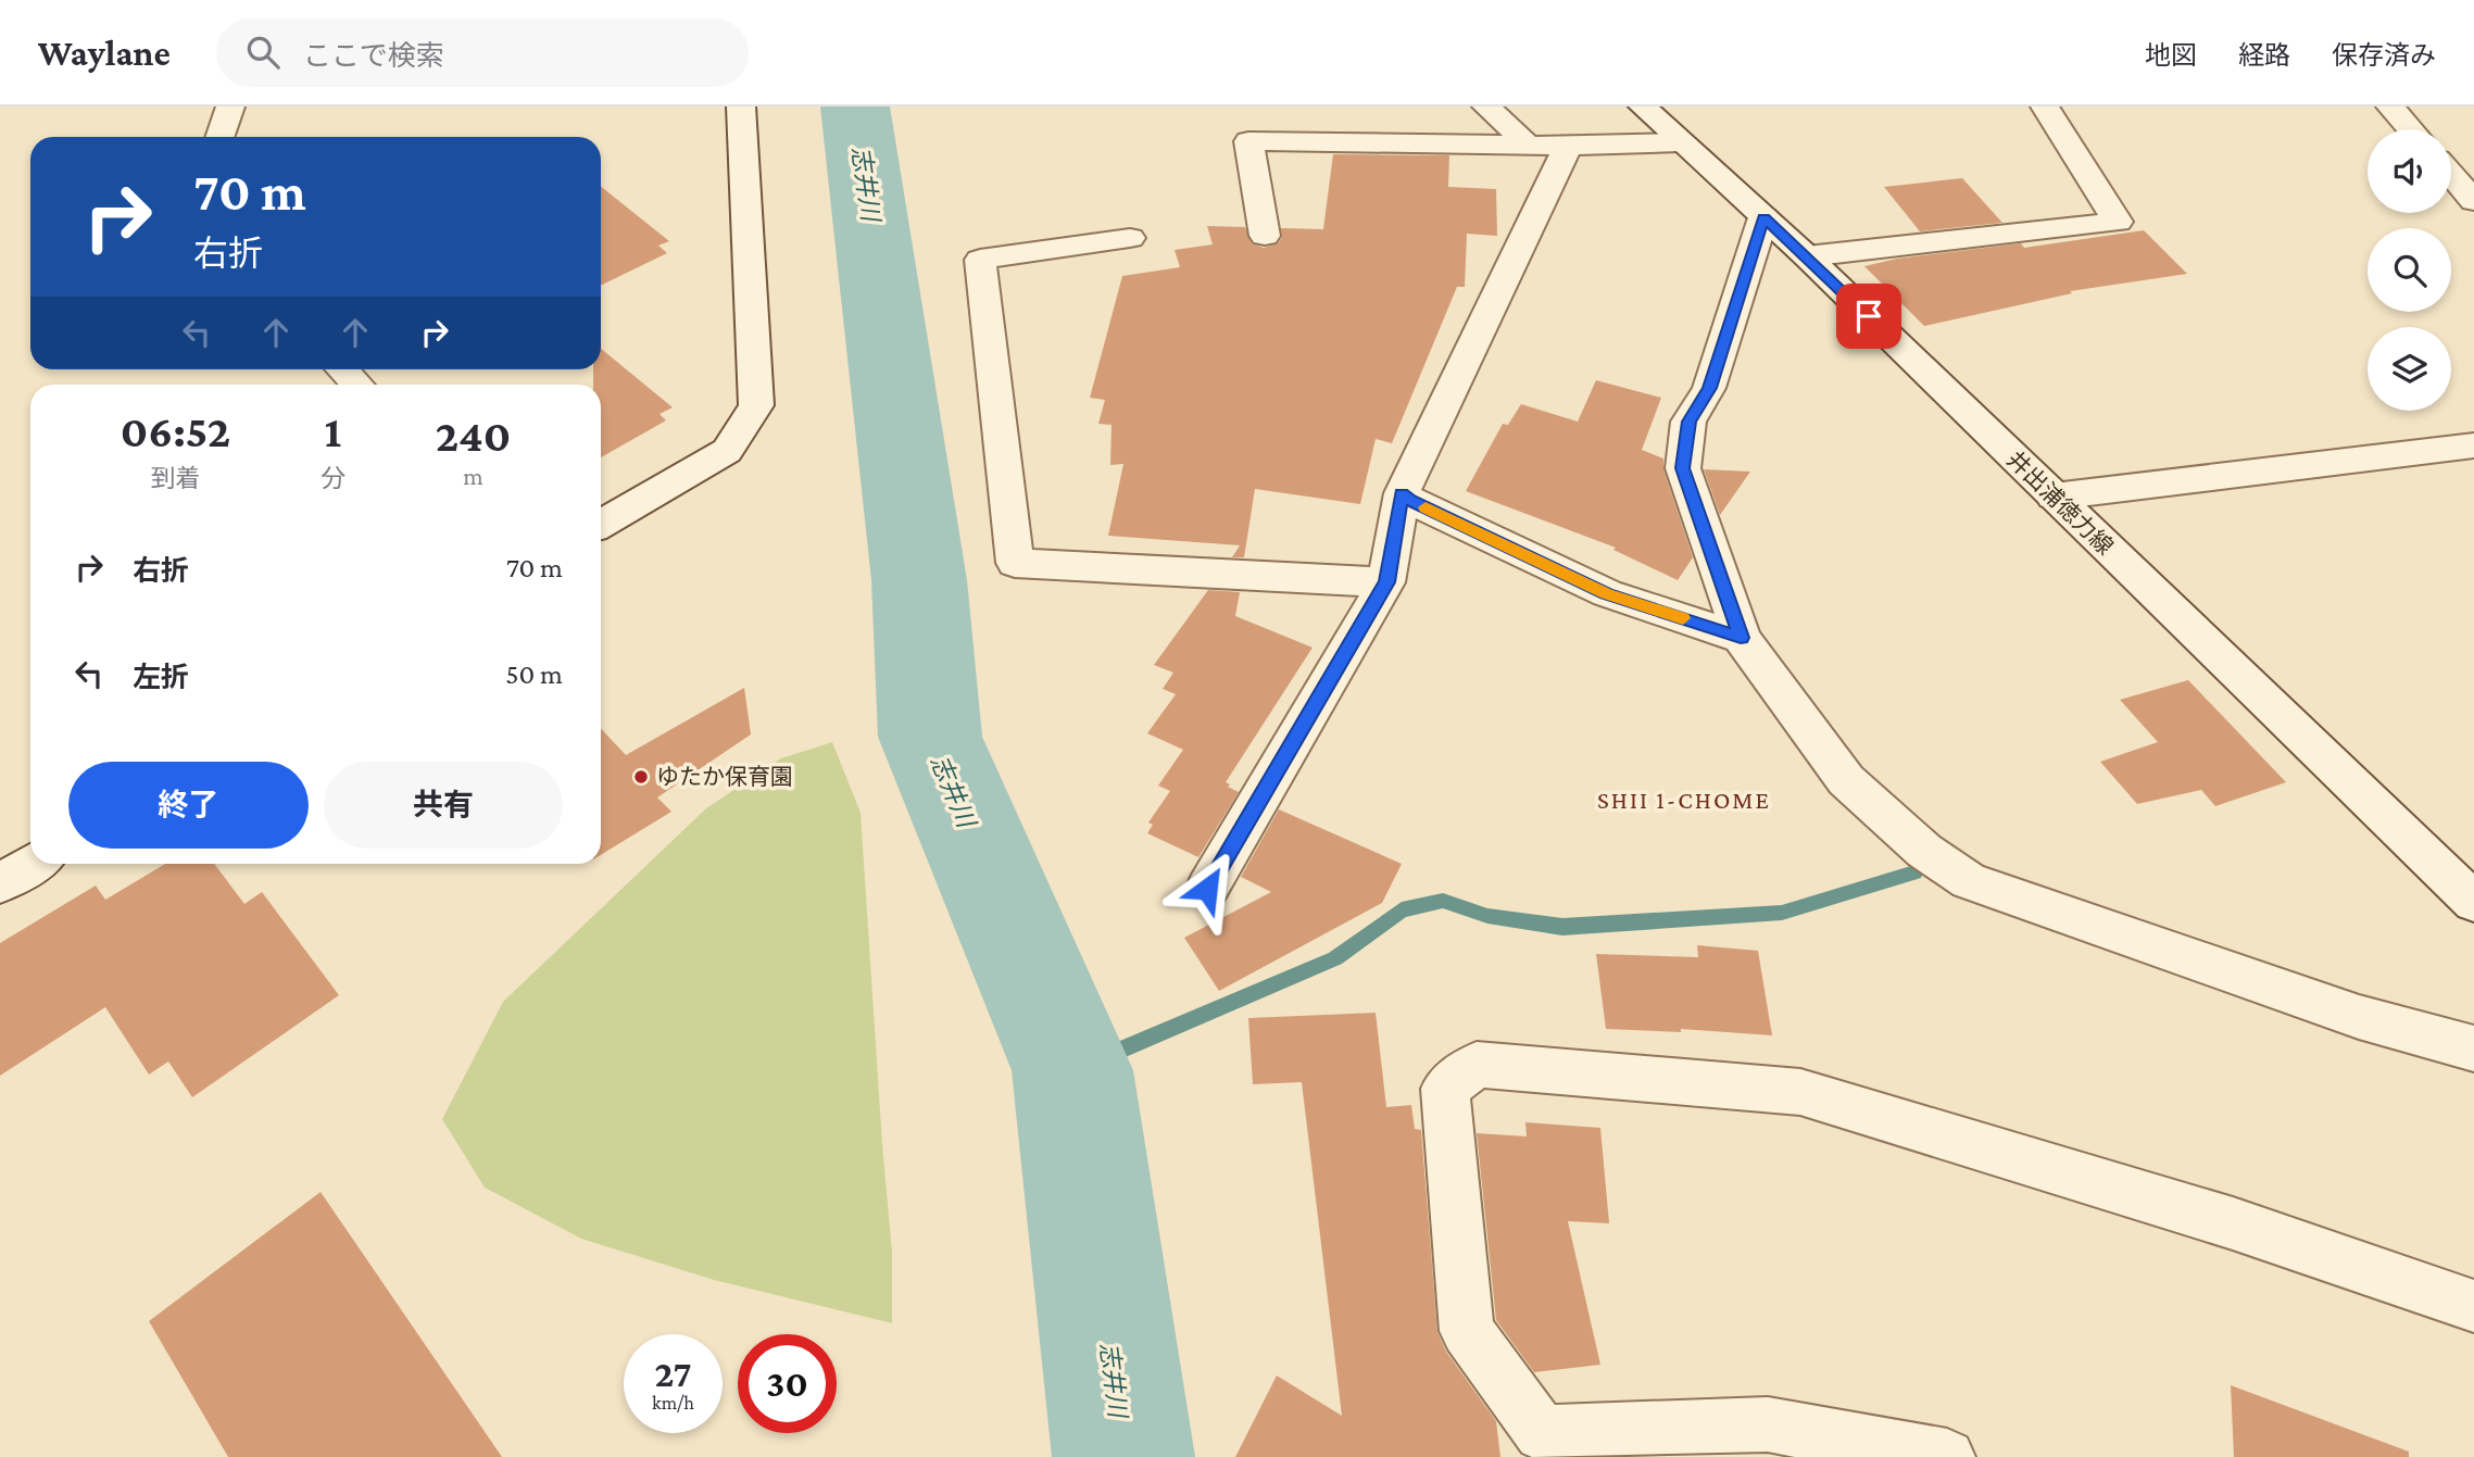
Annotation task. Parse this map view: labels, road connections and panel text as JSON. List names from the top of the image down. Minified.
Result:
{"streets":{"street":["井出浦徳力線"]},"districts":["SHII 1-CHOME"],"water":["志井川"],"places":["ゆたか保育園"],"page":{"header":"Waylane","search":"ここで検索","nav":["地図","経路","保存済み"],"turn":["70 m","右折"],"eta":["06:52","到着","1","分","240","m"],"list":[{"name":"右折","value":"70 m"},{"name":"左折","value":"50 m"}],"buttons":["終了","共有"],"speed":"27 km/h","limit":"30"}}
